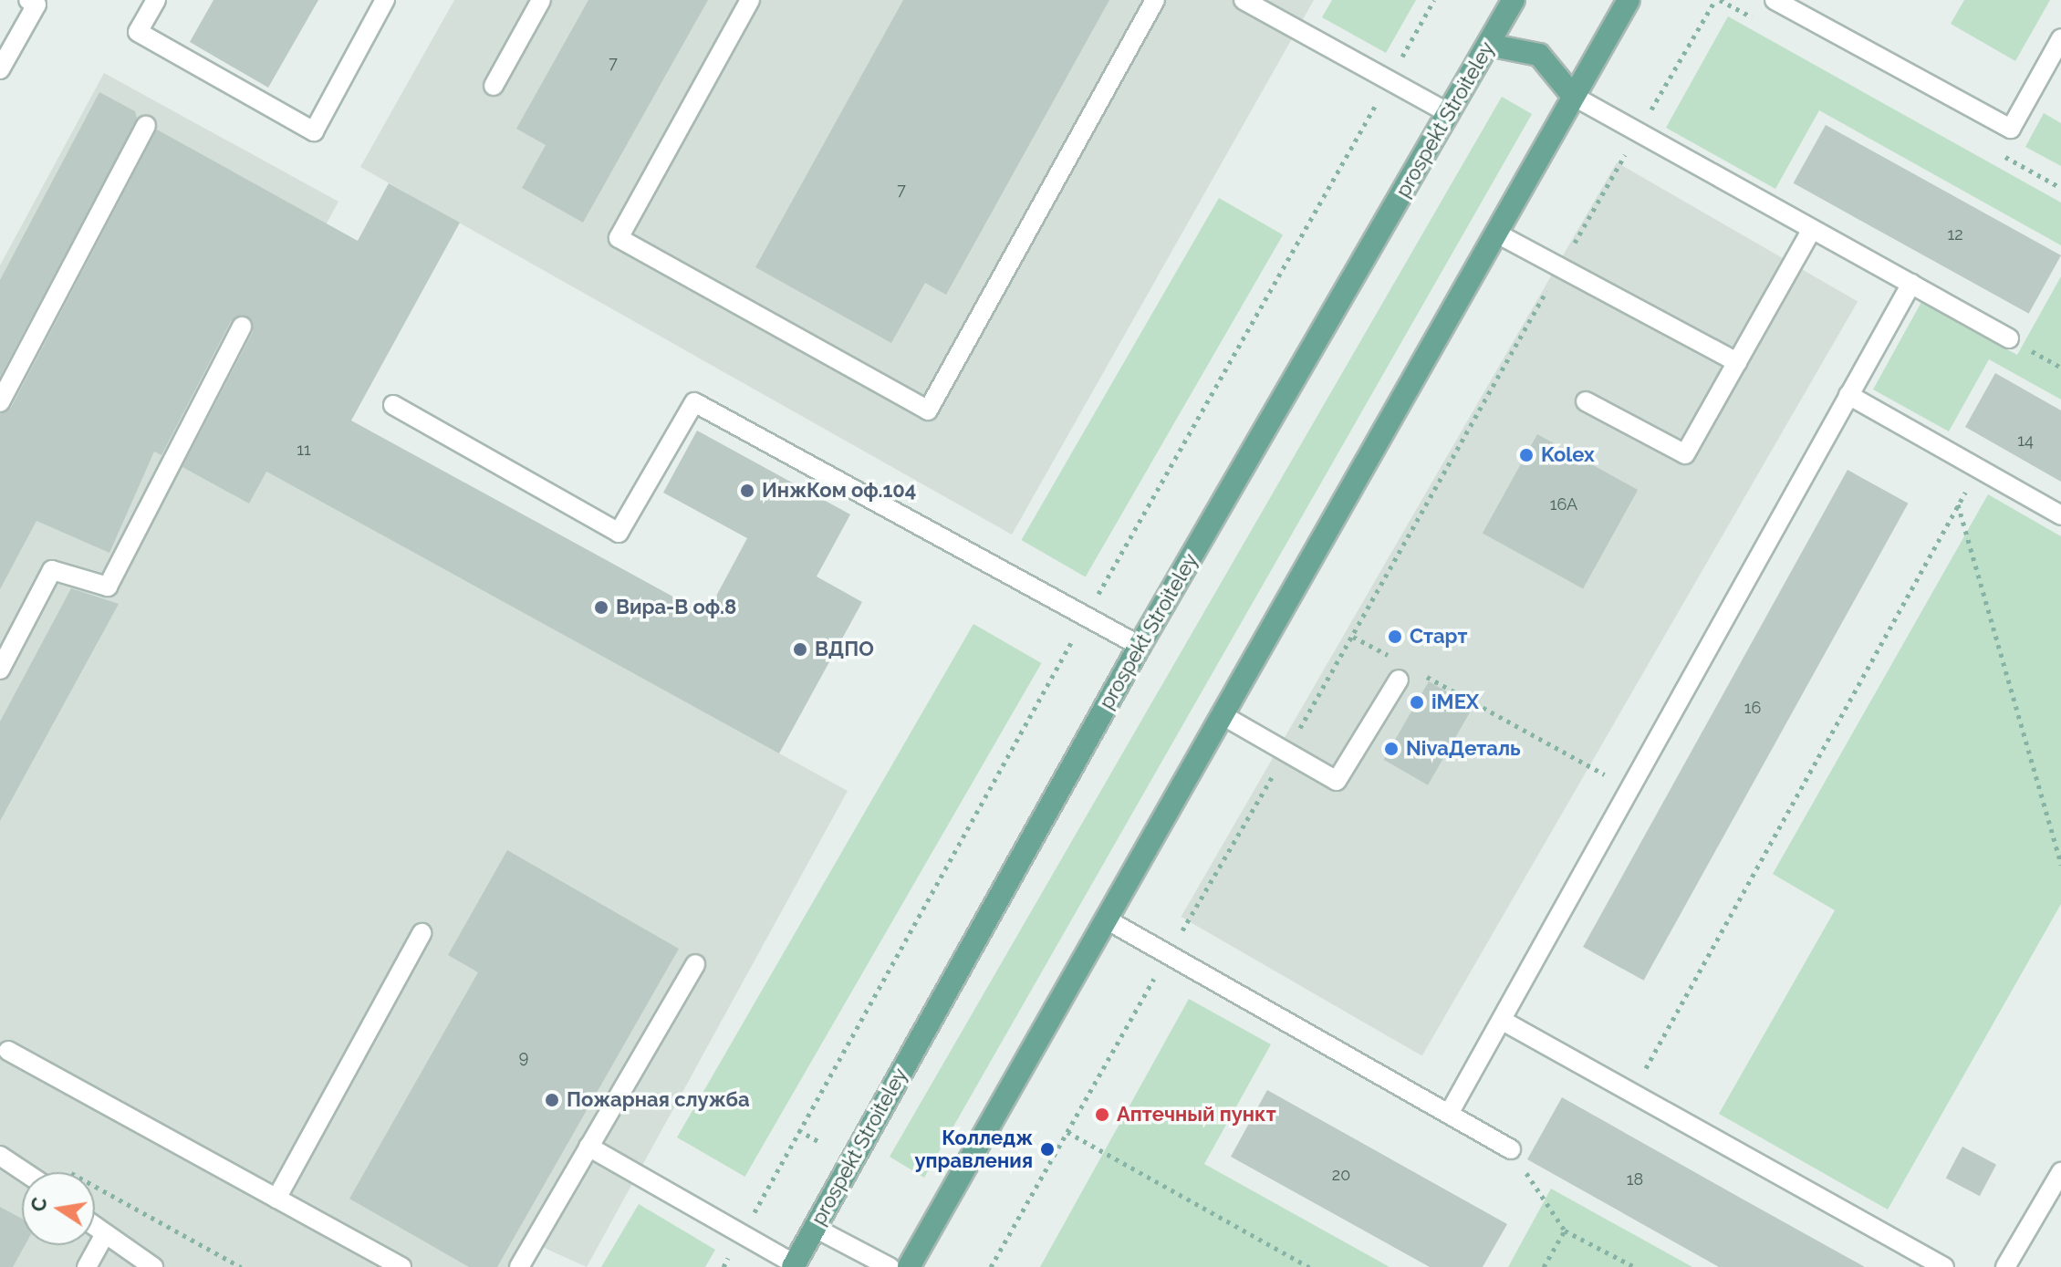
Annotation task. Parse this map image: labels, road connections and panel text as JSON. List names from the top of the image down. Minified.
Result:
{"streets":{"main road":["prospekt Stroiteley"]},"places":["Kolex","ИнжКом оф.104","Вира-В оф.8","Старт","ВДПО","iMEX","NivaДеталь","Пожарная служба","Аптечный пункт","Колледж управления"],"house_numbers":["7","7","12","14","11","16А","16","9","20","18"],"north":"left"}
